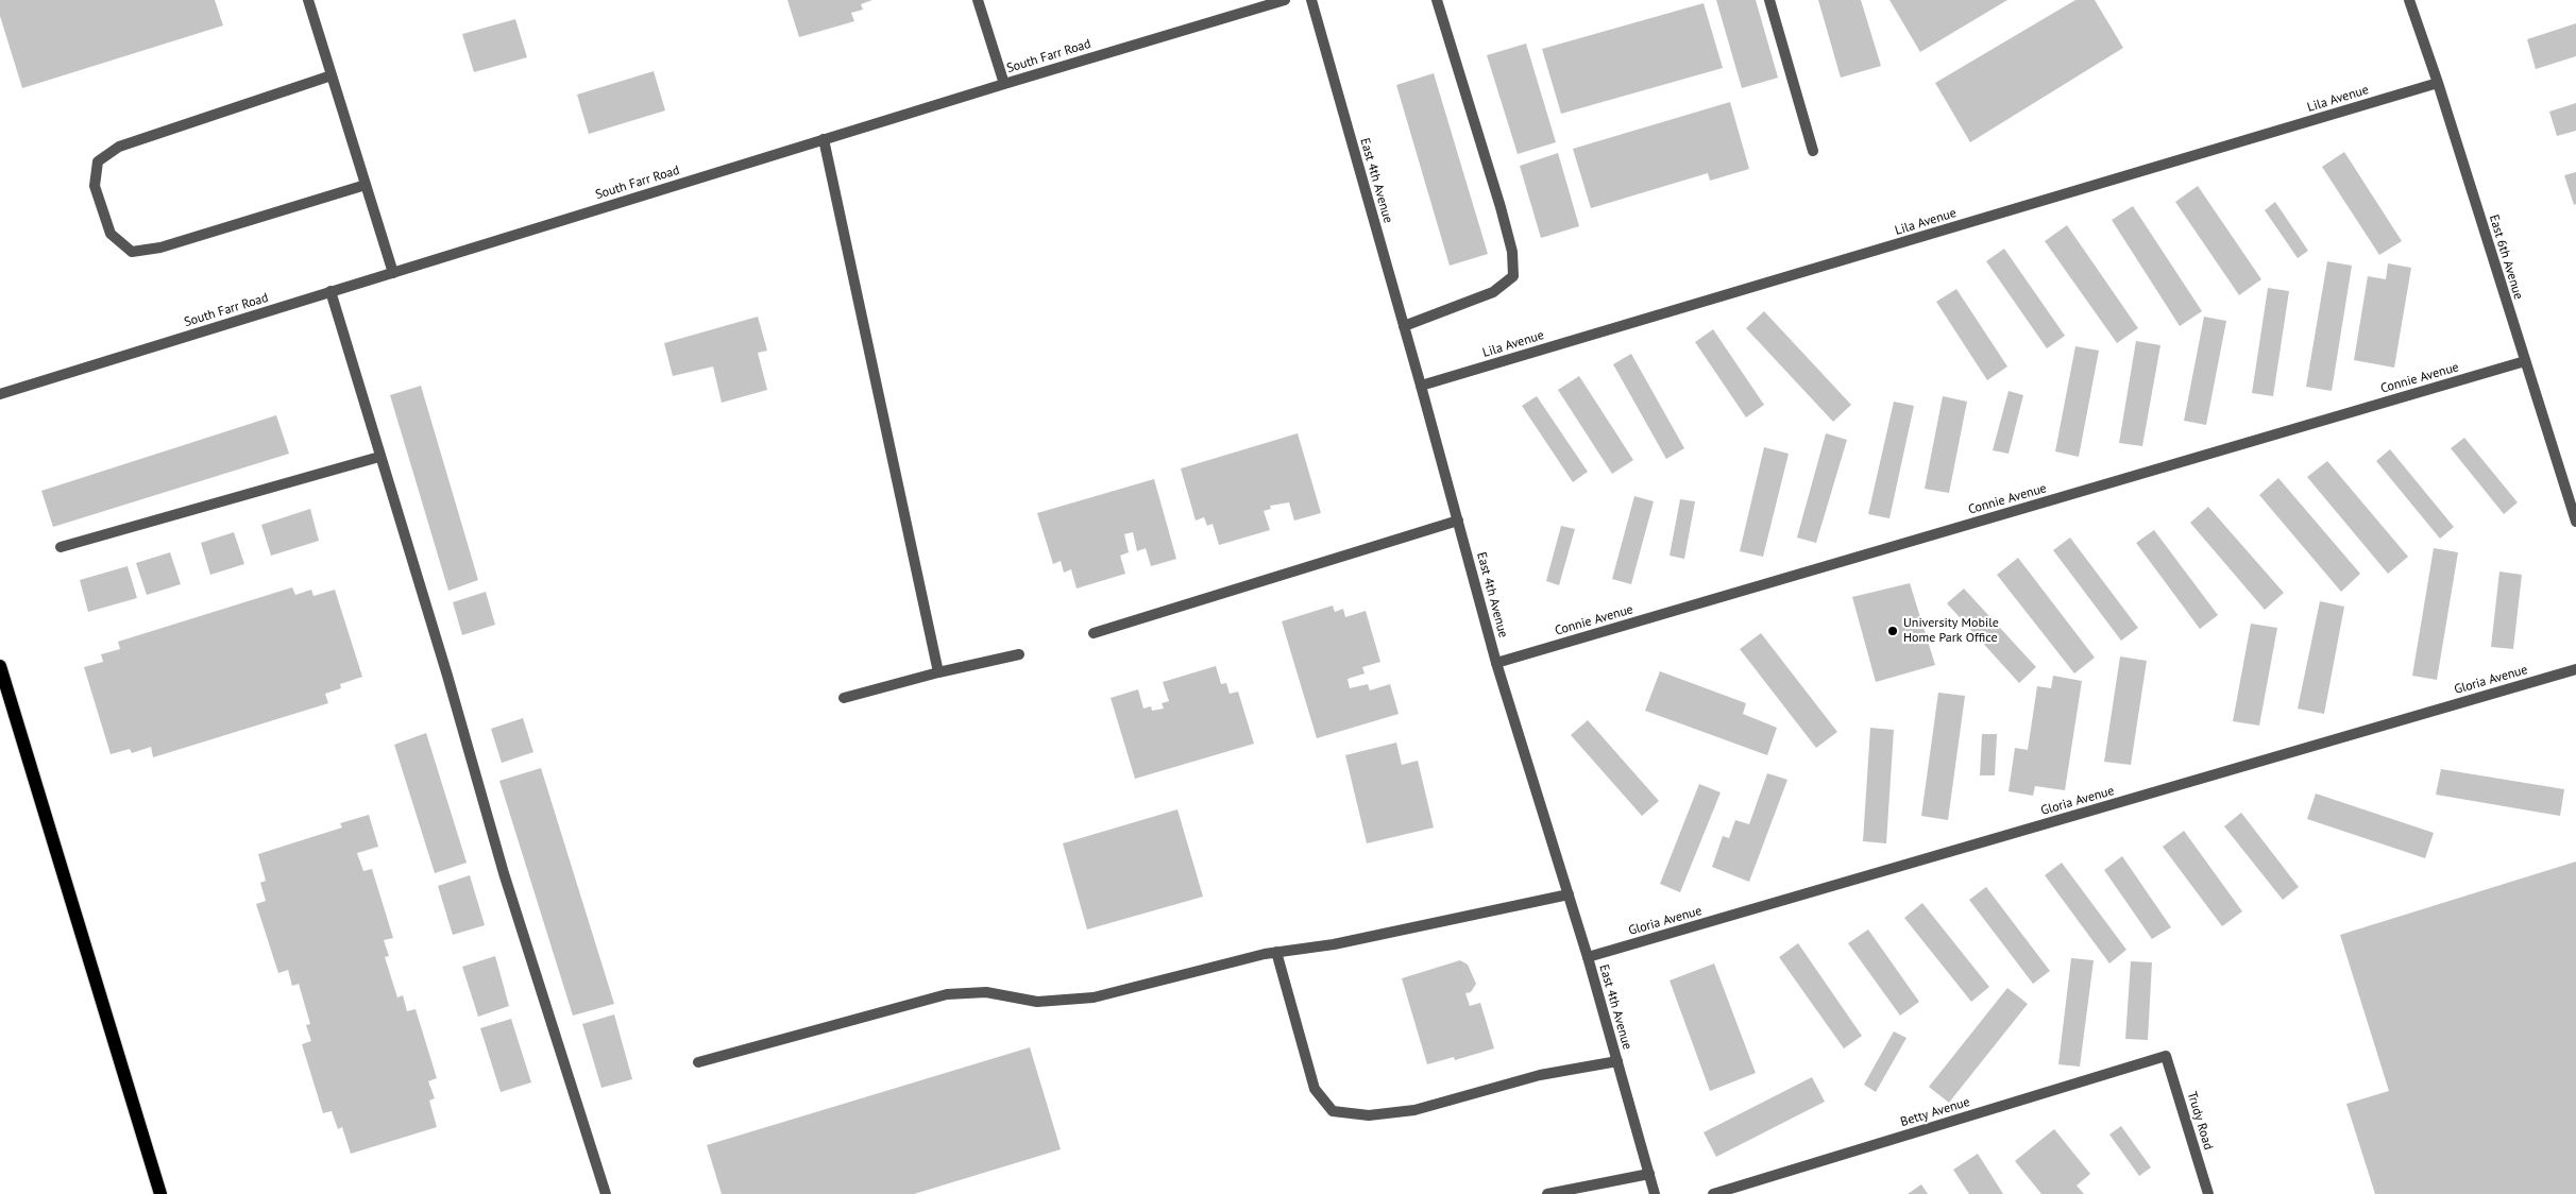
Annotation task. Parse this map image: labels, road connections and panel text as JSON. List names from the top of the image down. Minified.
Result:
{"streets":{"street":["South Farr Road","Lila Avenue","East 4th Avenue","East 6th Avenue","Connie Avenue","Gloria Avenue","Betty Avenue","Trudy Road"]},"crossings":[["Lila Avenue","East 4th Avenue"],["Lila Avenue","East 6th Avenue"],["East 4th Avenue","Connie Avenue"],["East 4th Avenue","Gloria Avenue"],["East 6th Avenue","Connie Avenue"],["Betty Avenue","Trudy Road"]],"places":["University Mobile Home Park Office"]}
